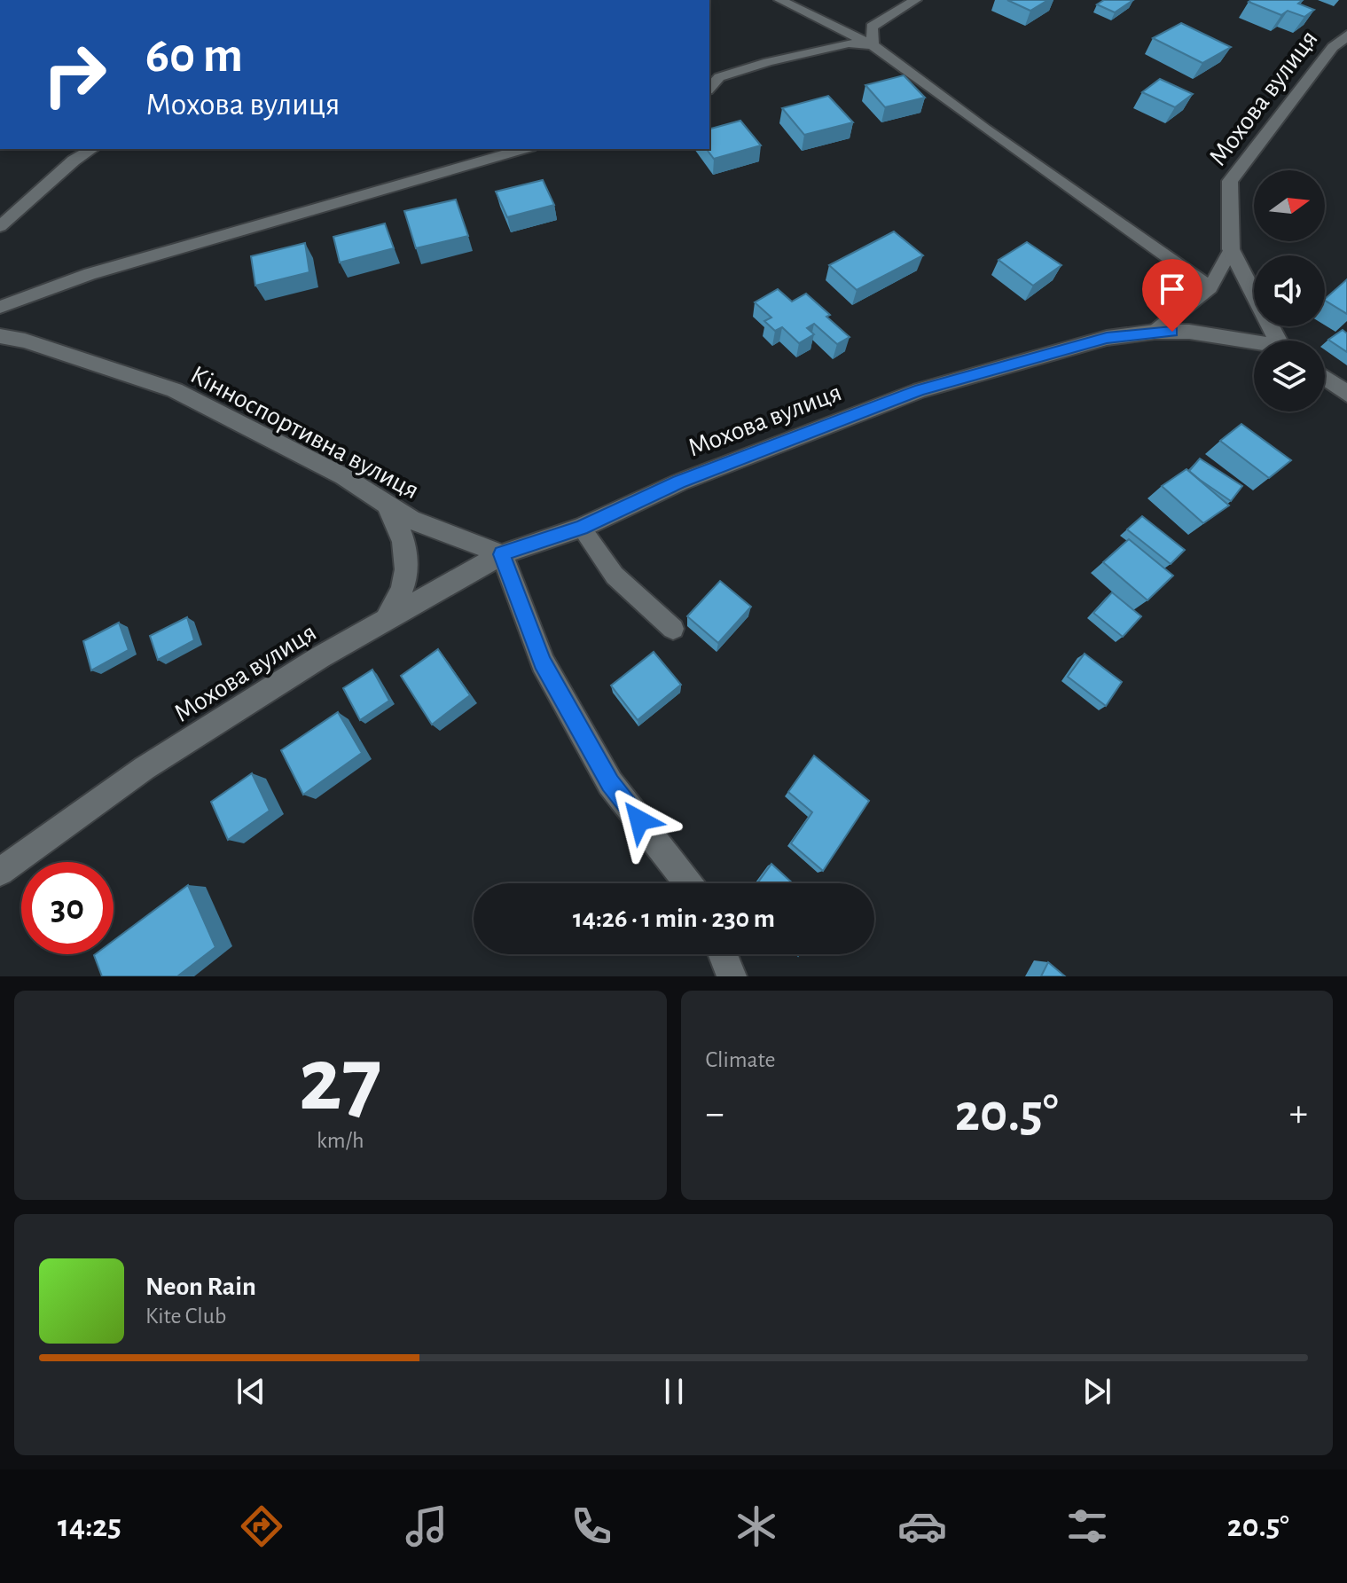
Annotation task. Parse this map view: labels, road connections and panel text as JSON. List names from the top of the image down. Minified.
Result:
{"streets":{"street":["Мохова вулиця","Кінноспортивна вулиця"]},"crossings":[["Мохова вулиця","Кінноспортивна вулиця"]],"north":"right","page":{"turn":["60 m","Мохова вулиця"],"limit":"30","trip":"14:26 · 1 min · 230 m","tile":[["27","km/h"],"Climate"],"heat":["−","20.5°","+"],"song":["Neon Rain","Kite Club"],"tabs":["14:25","20.5°"]}}
